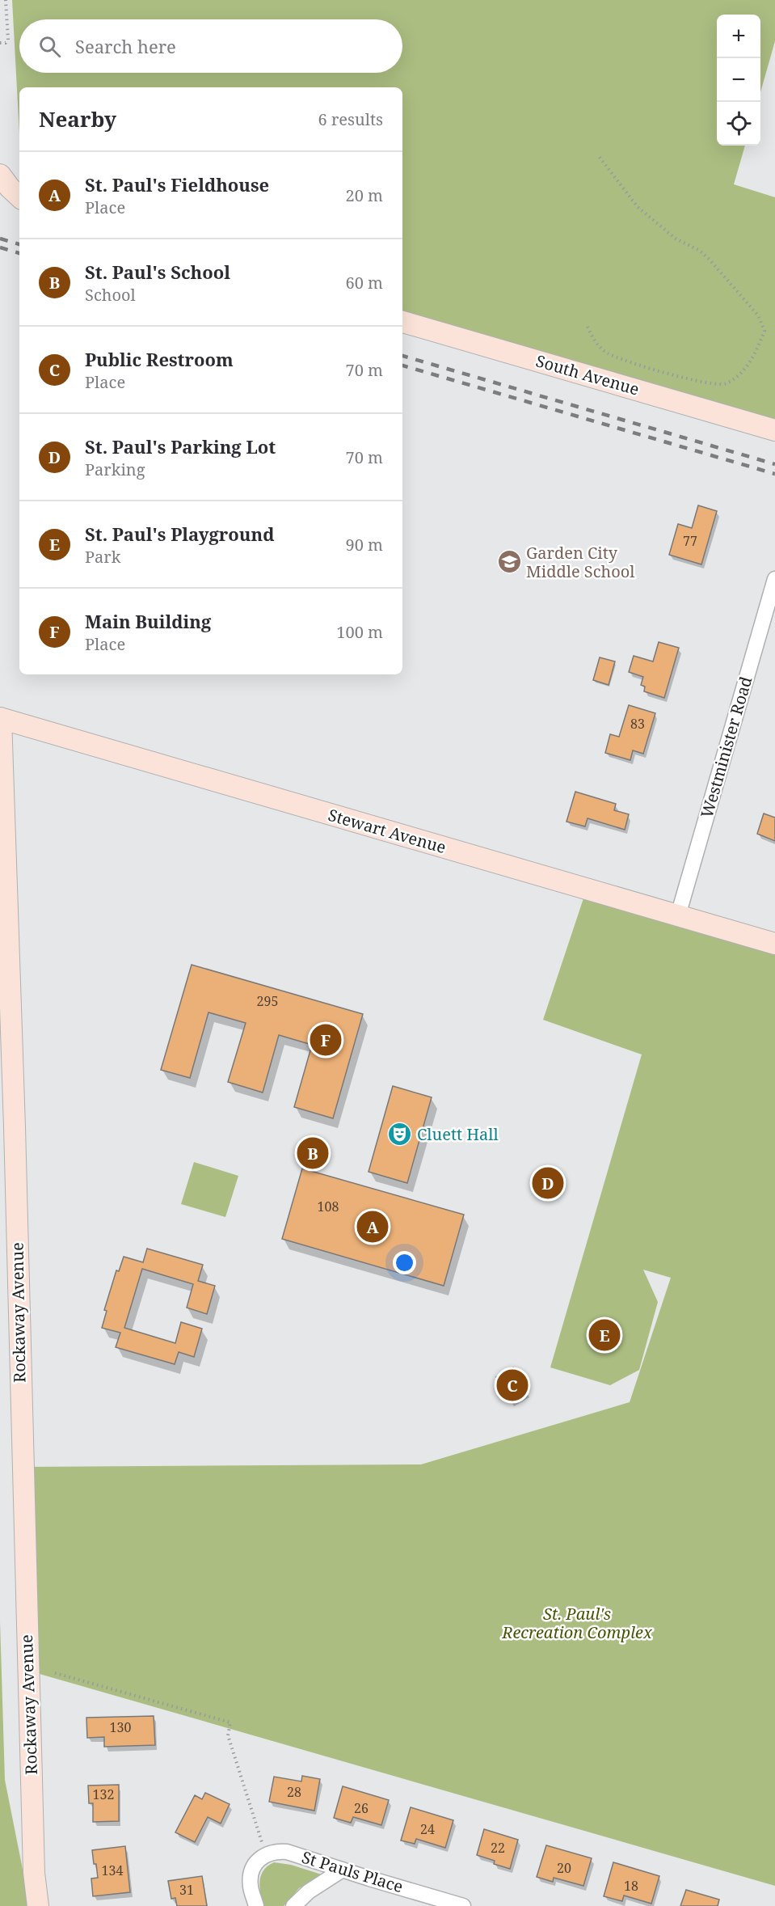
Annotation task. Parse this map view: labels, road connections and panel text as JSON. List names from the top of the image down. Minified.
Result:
{"streets":{"main road":["South Avenue","Stewart Avenue","Rockaway Avenue"],"street":["Westminister Road","St Pauls Place"]},"crossings":[["Westminister Road","Stewart Avenue"],["Stewart Avenue","Rockaway Avenue"]],"parks":["St. Paul's Recreation Complex"],"places":{"school or university":["Garden City Middle School"],"theatre":["Cluett Hall"]},"house_numbers":["77","83","295","108","130","28","132","26","24","22","20","134","18","31"],"page":{"map_buttons":["+","−"],"search":"Search here","heading":["Nearby","6 results"],"list":[{"mark":"A","name":"St. Paul's Fieldhouse","note":"Place","value":"20 m"},{"mark":"B","name":"St. Paul's School","note":"School","value":"60 m"},{"mark":"C","name":"Public Restroom","note":"Place","value":"70 m"},{"mark":"D","name":"St. Paul's Parking Lot","note":"Parking","value":"70 m"},{"mark":"E","name":"St. Paul's Playground","note":"Park","value":"90 m"},{"mark":"F","name":"Main Building","note":"Place","value":"100 m"}],"pins":["F","B","D","A","E","C"]}}
